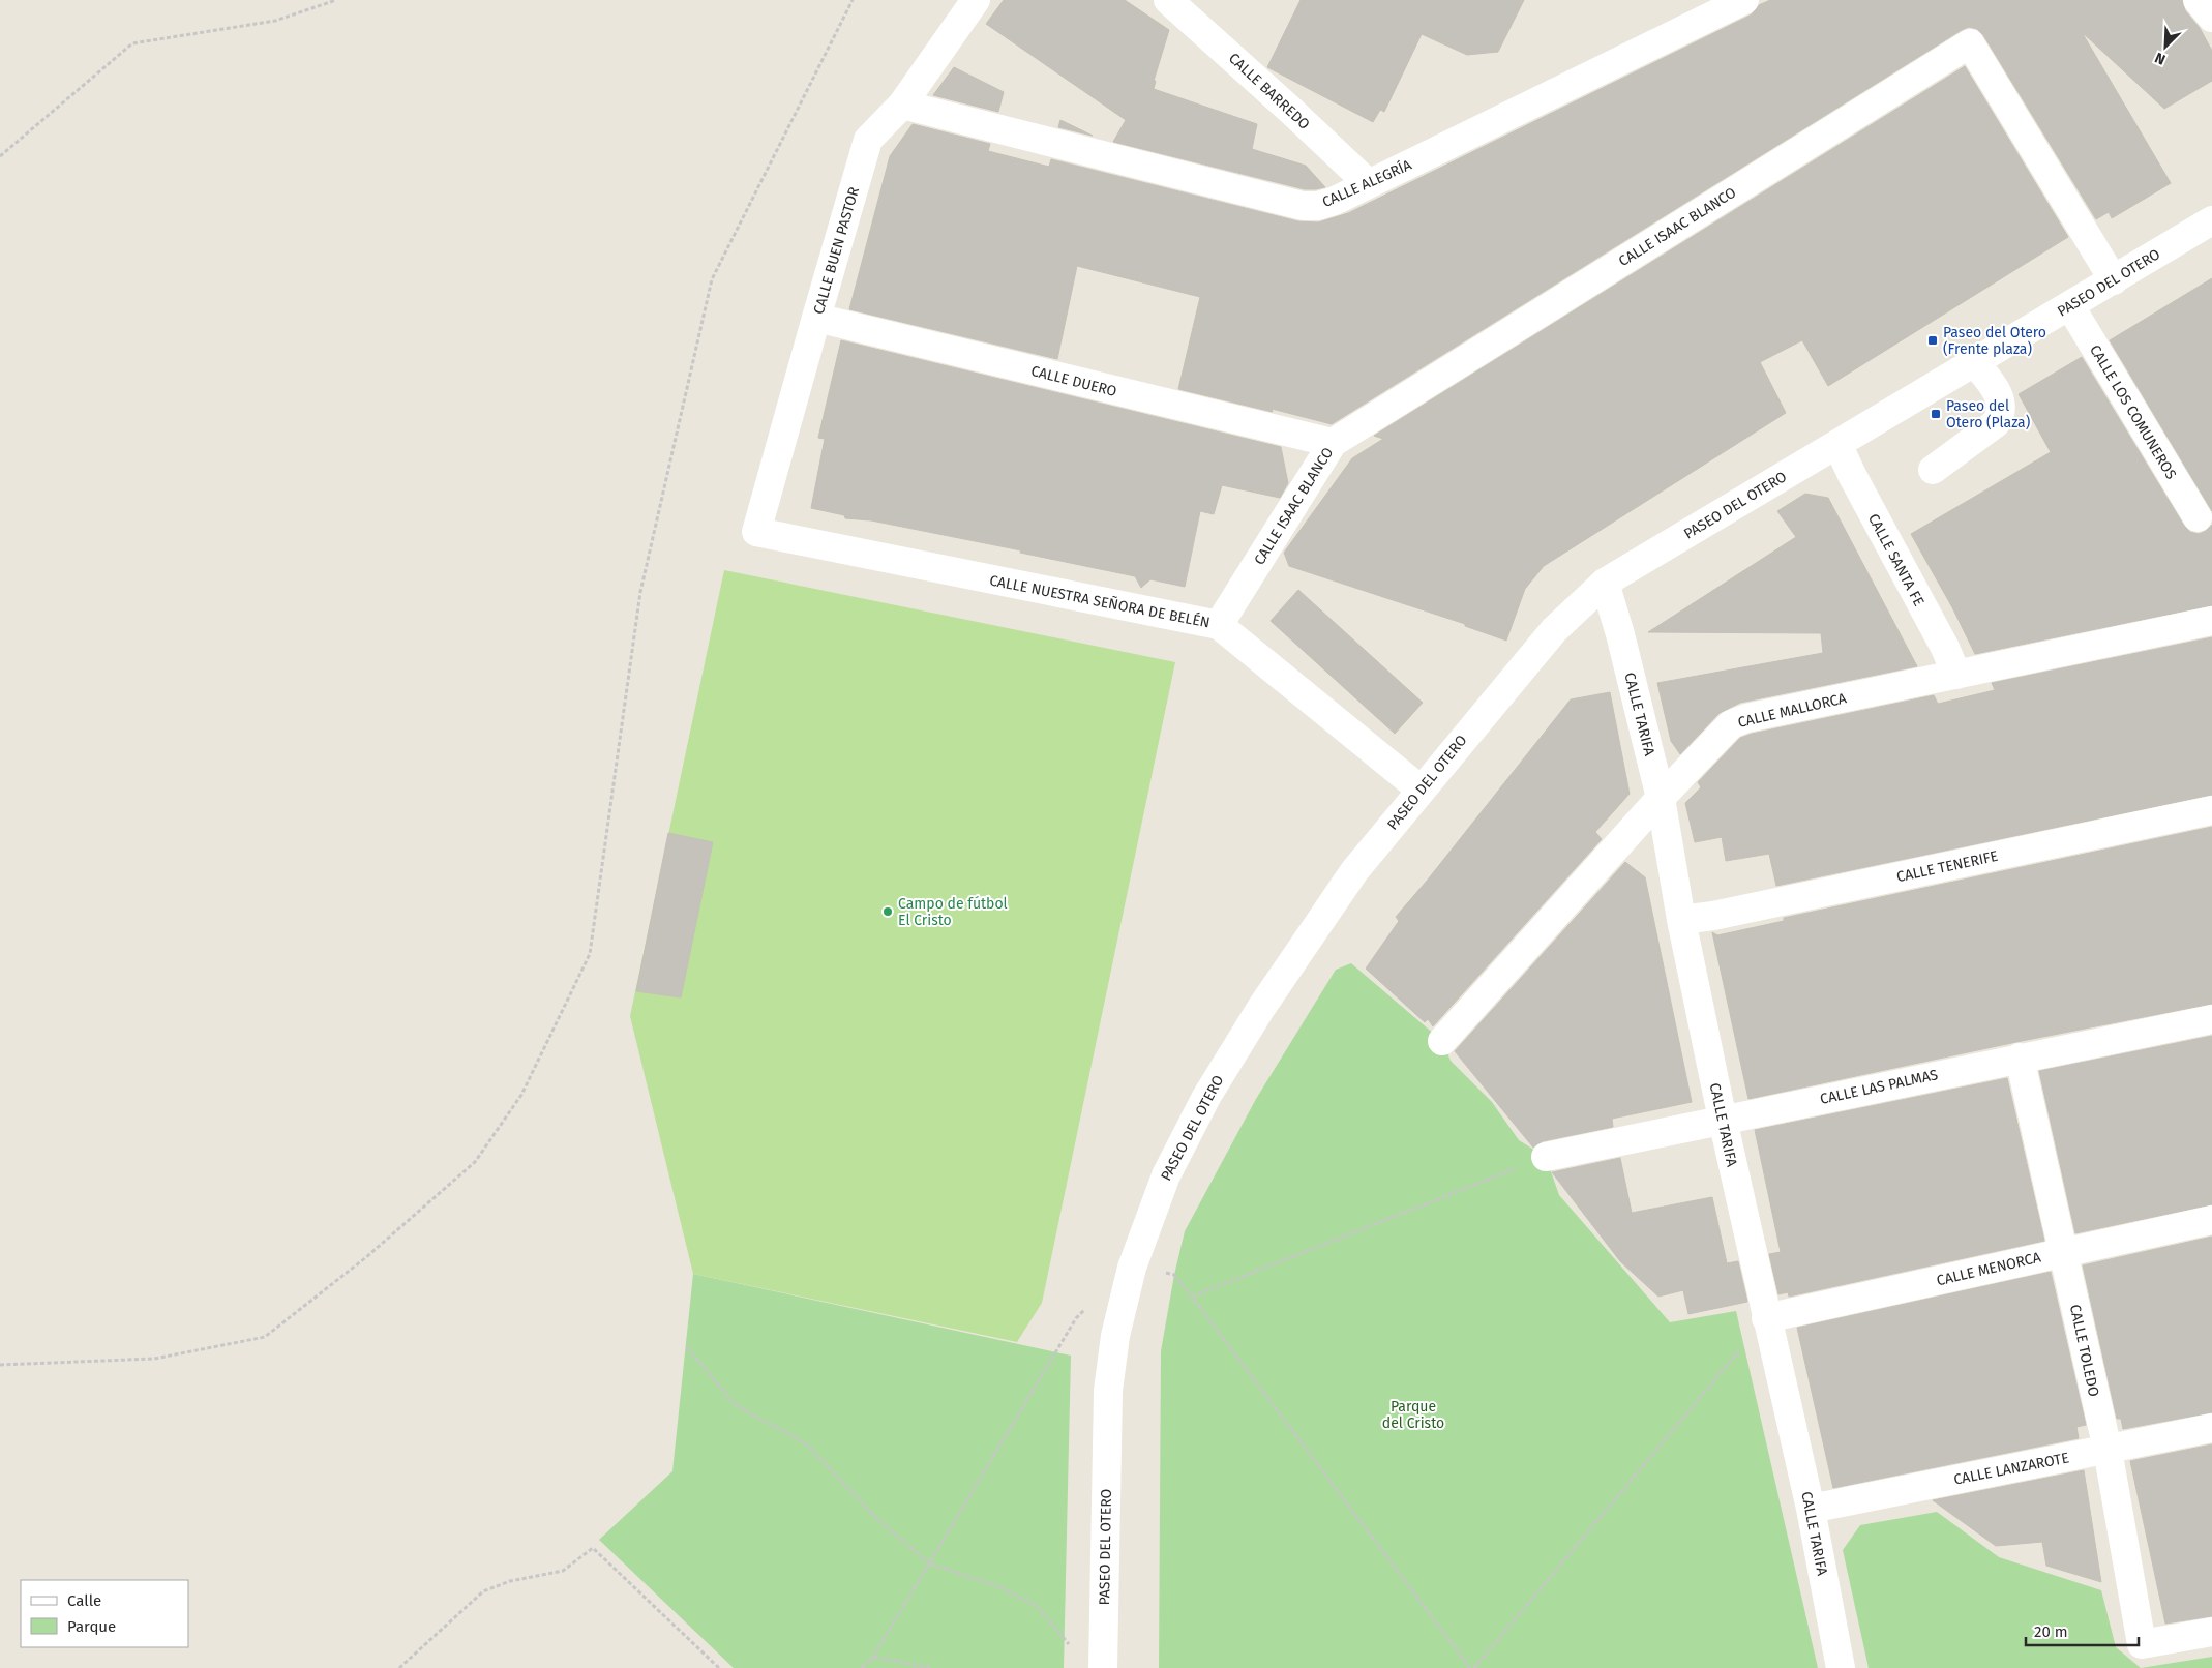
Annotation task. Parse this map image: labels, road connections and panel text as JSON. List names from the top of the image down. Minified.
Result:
{"streets":{"street":["CALLE BARREDO","CALLE ALEGRÍA","CALLE ISAAC BLANCO","CALLE BUEN PASTOR","PASEO DEL OTERO","CALLE DUERO","CALLE LOS COMUNEROS","CALLE SANTA FE","CALLE NUESTRA SEÑORA DE BELÉN","CALLE MALLORCA","CALLE TARIFA","CALLE TENERIFE","CALLE LAS PALMAS","CALLE MENORCA","CALLE TOLEDO","CALLE LANZAROTE"]},"crossings":[["CALLE BARREDO","CALLE ALEGRÍA"],["CALLE ALEGRÍA","CALLE BUEN PASTOR"],["CALLE ISAAC BLANCO","PASEO DEL OTERO"],["CALLE ISAAC BLANCO","CALLE DUERO"],["CALLE ISAAC BLANCO","CALLE NUESTRA SEÑORA DE BELÉN"],["CALLE BUEN PASTOR","CALLE DUERO"],["CALLE BUEN PASTOR","CALLE NUESTRA SEÑORA DE BELÉN"],["PASEO DEL OTERO","CALLE LOS COMUNEROS"],["PASEO DEL OTERO","CALLE SANTA FE"],["PASEO DEL OTERO","CALLE NUESTRA SEÑORA DE BELÉN"],["PASEO DEL OTERO","CALLE TARIFA"],["CALLE SANTA FE","CALLE MALLORCA"],["CALLE MALLORCA","CALLE TARIFA"],["CALLE TARIFA","CALLE TENERIFE"],["CALLE TARIFA","CALLE LAS PALMAS"],["CALLE TARIFA","CALLE MENORCA"],["CALLE TARIFA","CALLE LANZAROTE"],["CALLE LAS PALMAS","CALLE TOLEDO"],["CALLE MENORCA","CALLE TOLEDO"],["CALLE TOLEDO","CALLE LANZAROTE"]],"parks":["Parque del Cristo"],"places":{"transit":["Paseo del Otero (Frente plaza)","Paseo del Otero (Plaza)"],"other":["Campo de fútbol El Cristo"]},"legend":["Calle","Parque"],"scale_bar":"20 m","north":"bottom left"}
